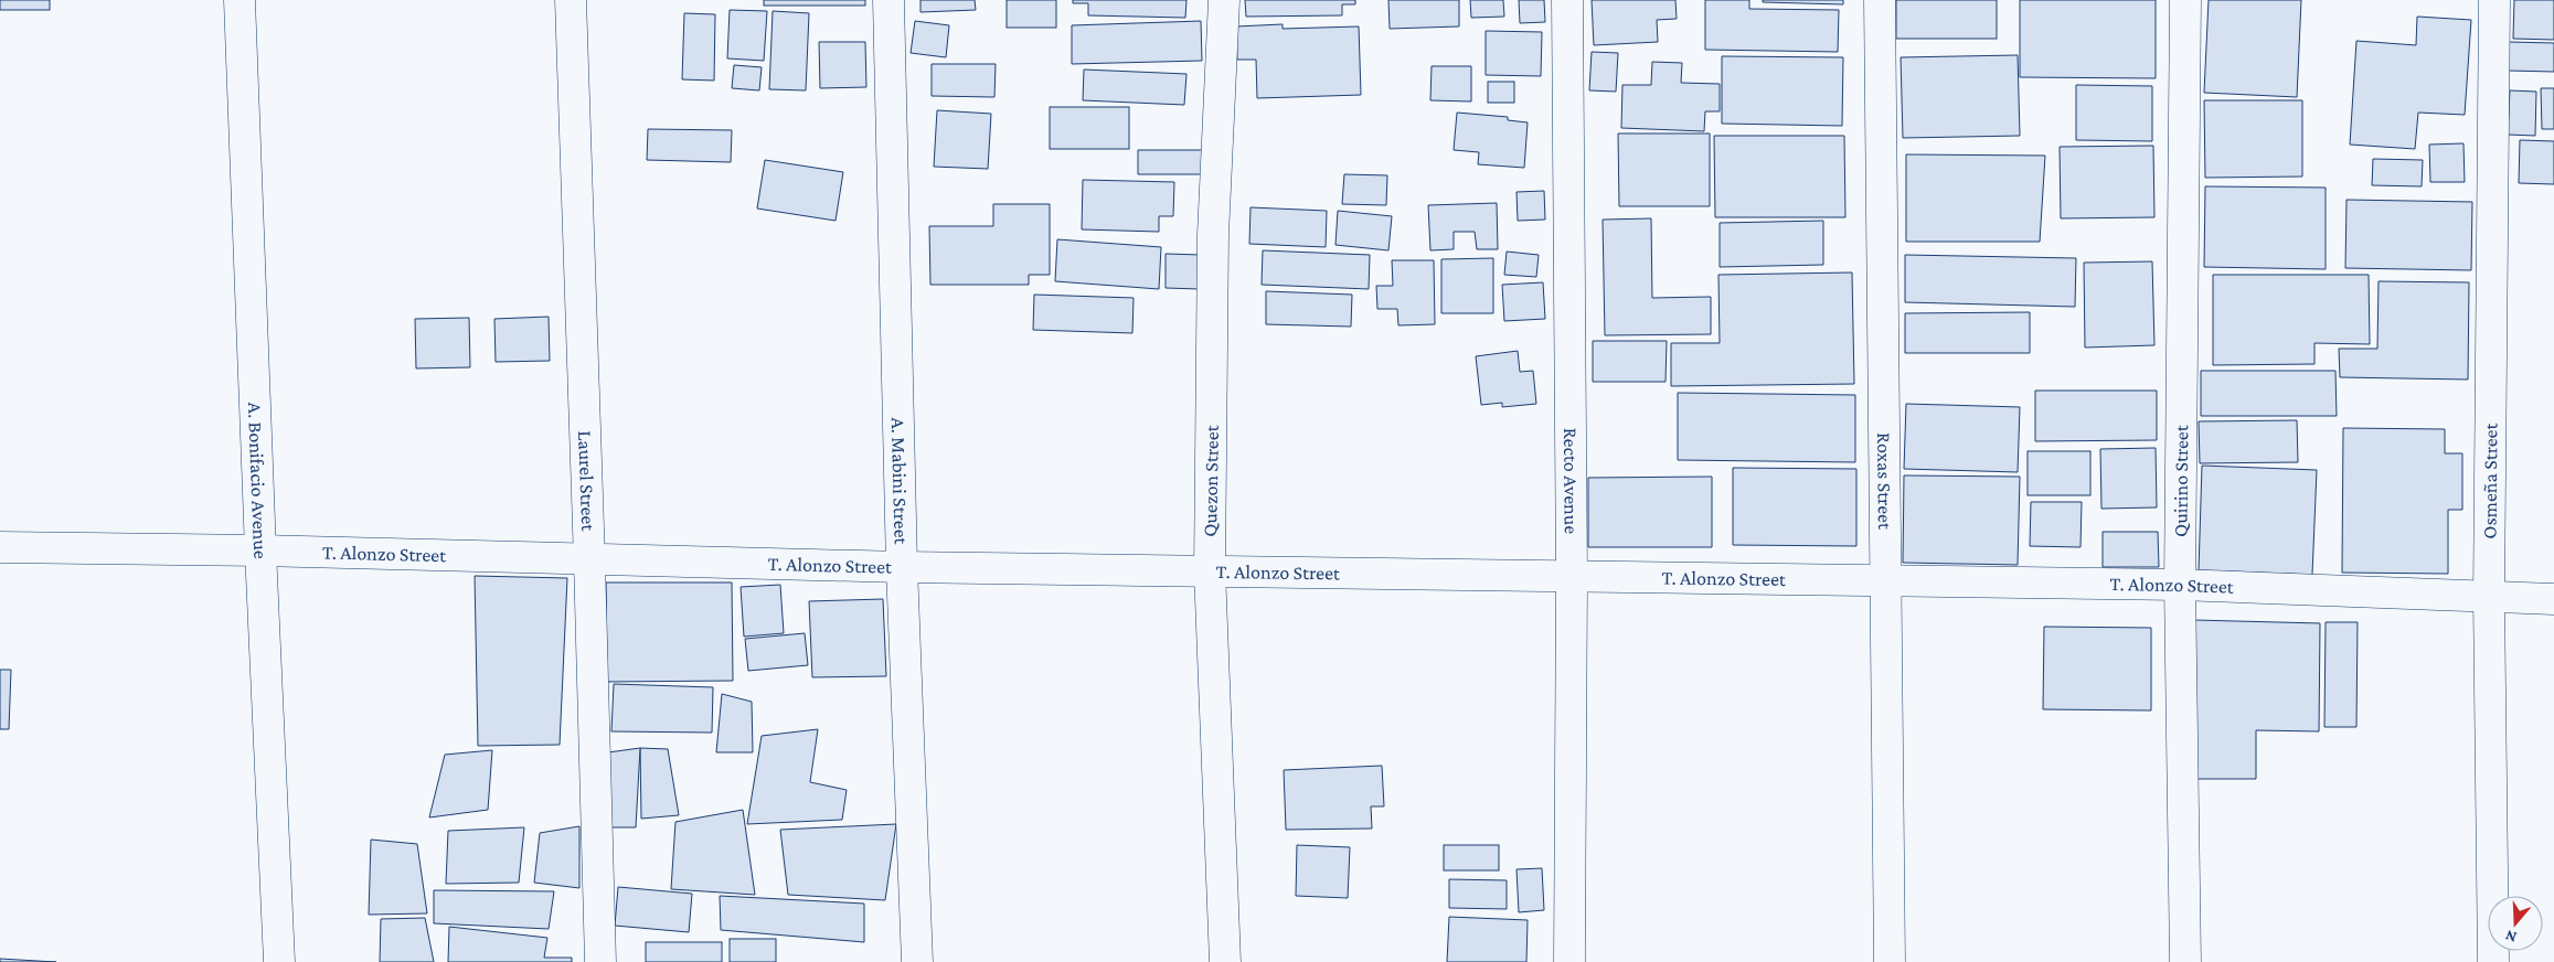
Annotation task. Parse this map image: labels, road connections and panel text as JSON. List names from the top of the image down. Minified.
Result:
{"streets":{"street":["A. Bonifacio Avenue","Laurel Street","A. Mabini Street","Quezon Street","Recto Avenue","Roxas Street","Quirino Street","Osmeña Street","T. Alonzo Street"]},"crossings":[["A. Bonifacio Avenue","T. Alonzo Street"],["Laurel Street","T. Alonzo Street"],["A. Mabini Street","T. Alonzo Street"],["Quezon Street","T. Alonzo Street"],["Recto Avenue","T. Alonzo Street"],["Roxas Street","T. Alonzo Street"],["Quirino Street","T. Alonzo Street"],["Osmeña Street","T. Alonzo Street"]],"north":"bottom"}
